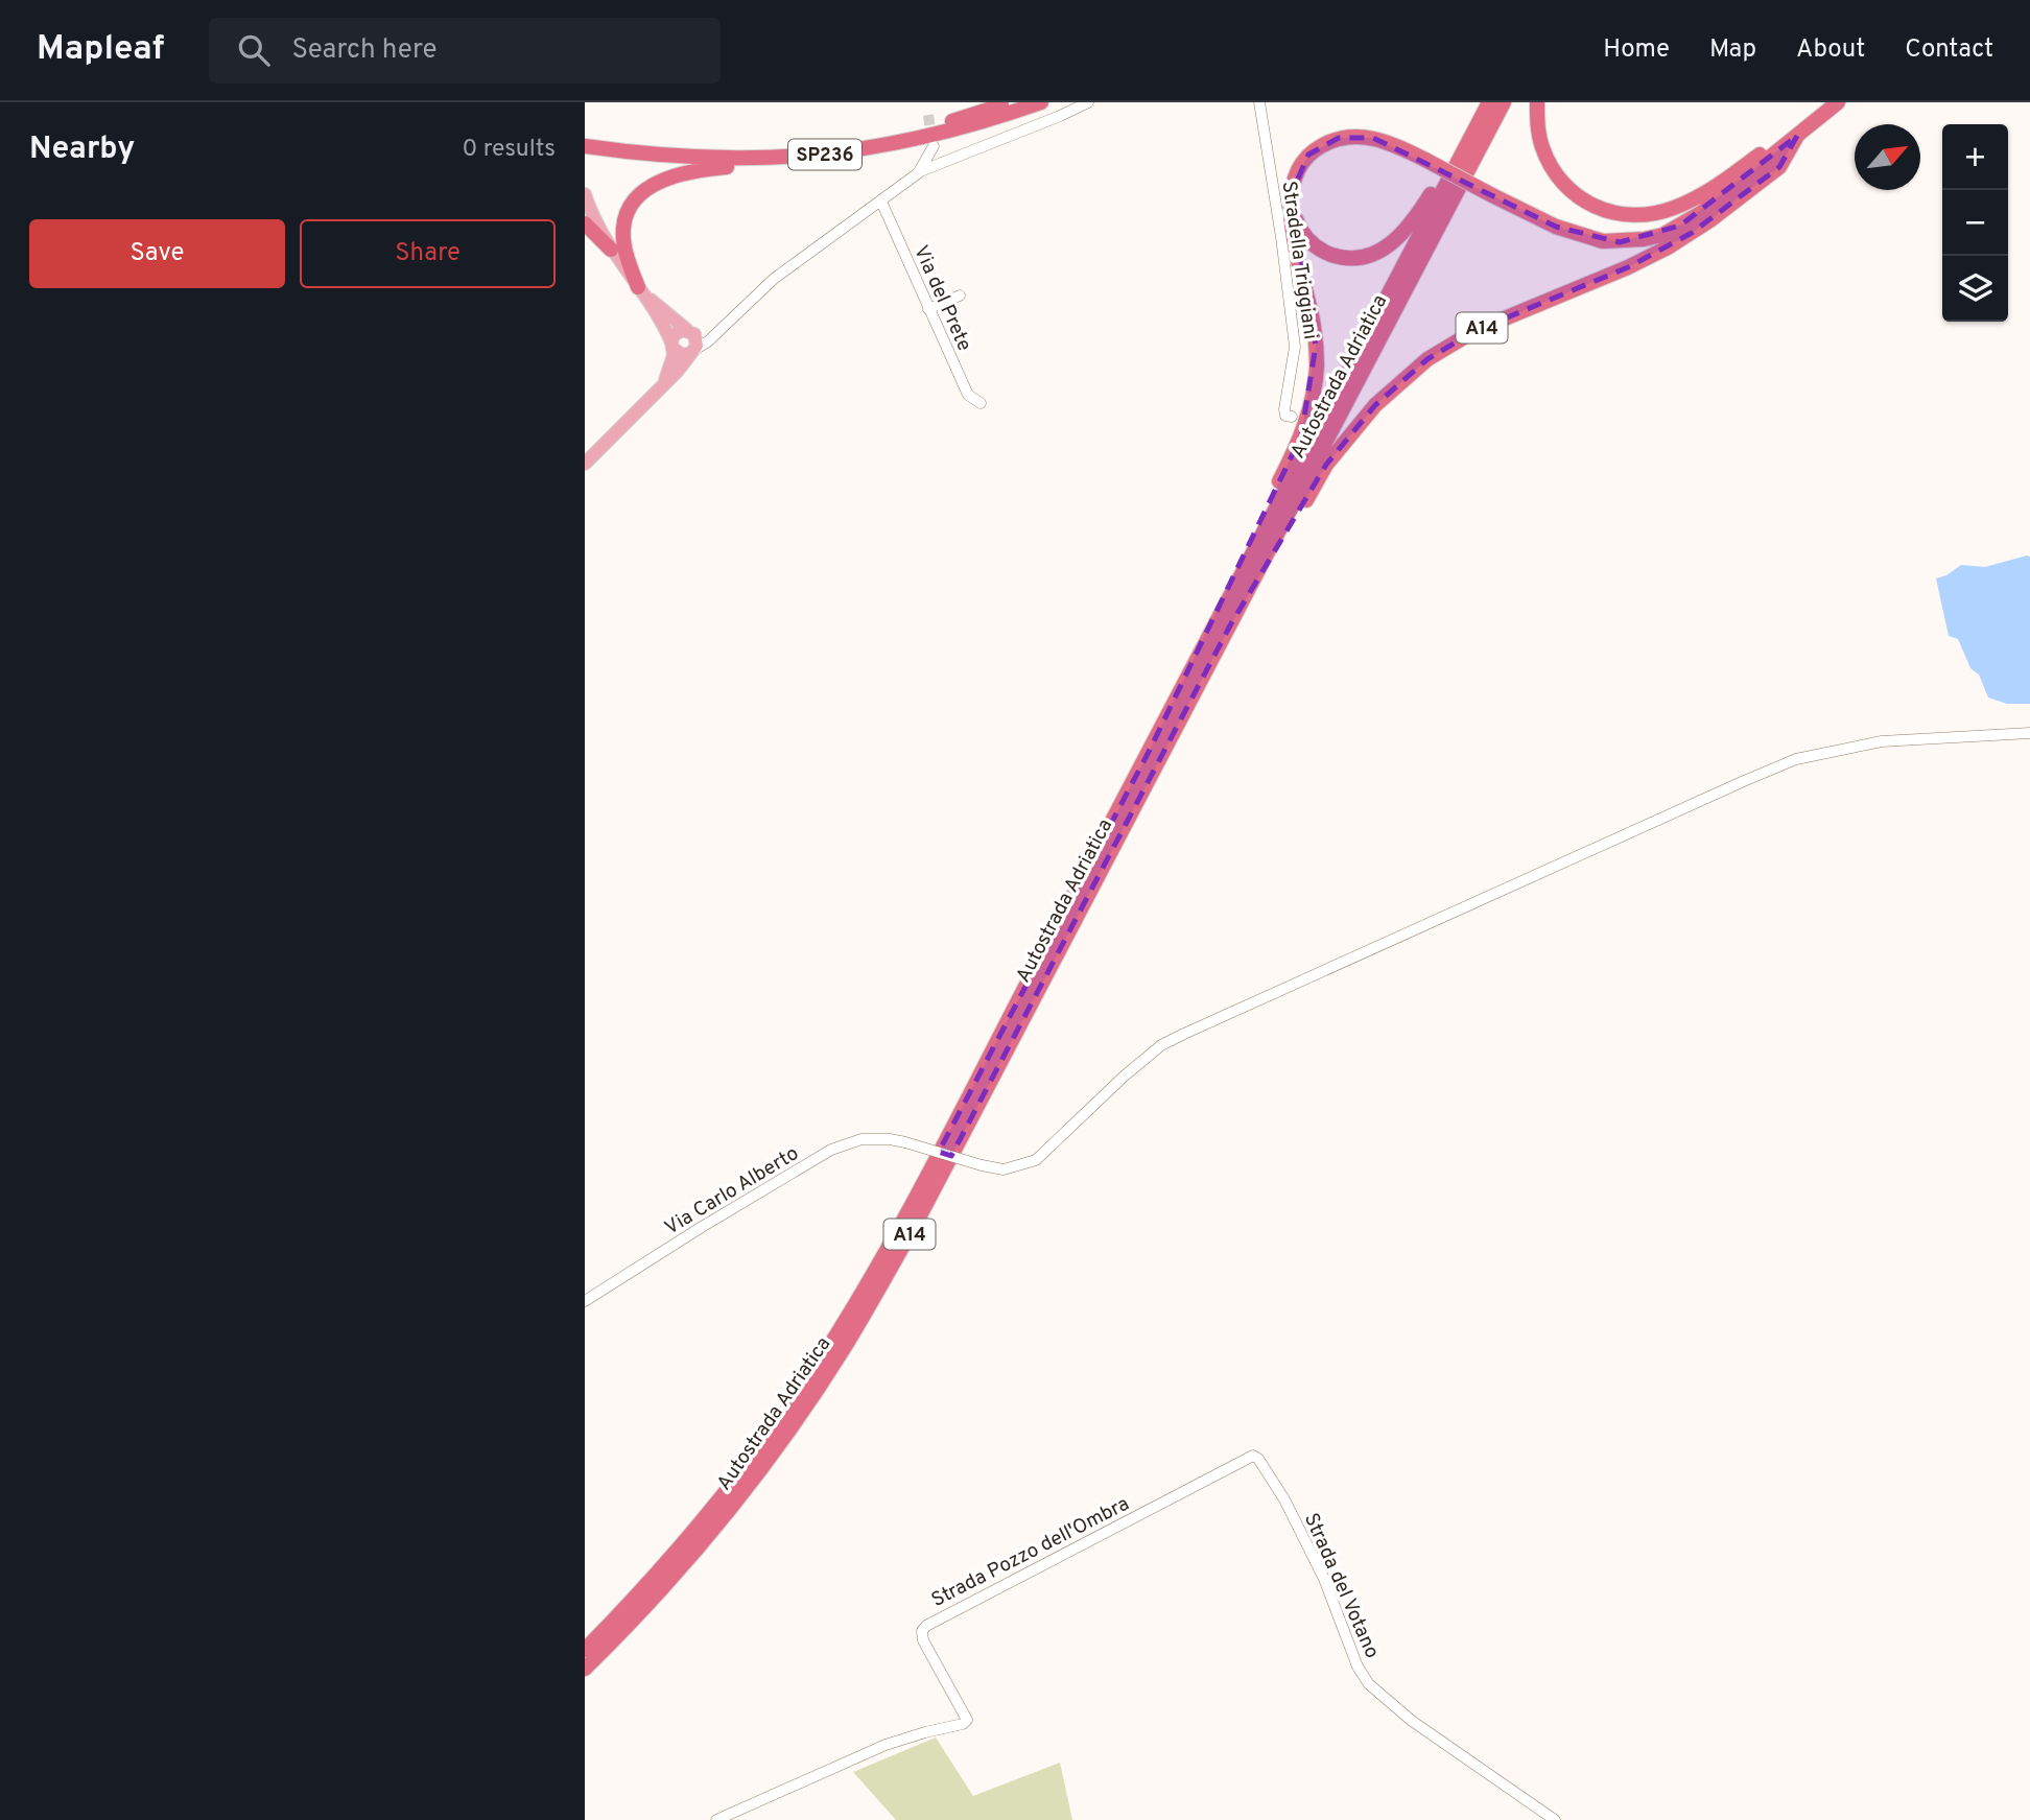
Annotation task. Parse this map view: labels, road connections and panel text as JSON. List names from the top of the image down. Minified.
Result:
{"streets":{"highway":["SP236","A14","Autostrada Adriatica"],"street":["Stradella Triggiani","Via del Prete","Via Carlo Alberto","Strada Pozzo dell'Ombra","Strada del Votano"]},"crossings":[["A14","Autostrada Adriatica"],["Strada Pozzo dell'Ombra","Strada del Votano"]],"north":"top right","page":{"header":"Mapleaf","search":"Search here","nav":["Home","Map","About","Contact"],"heading":["Nearby","0 results"],"map_buttons":["+","−"],"buttons":["Save","Share"]}}
